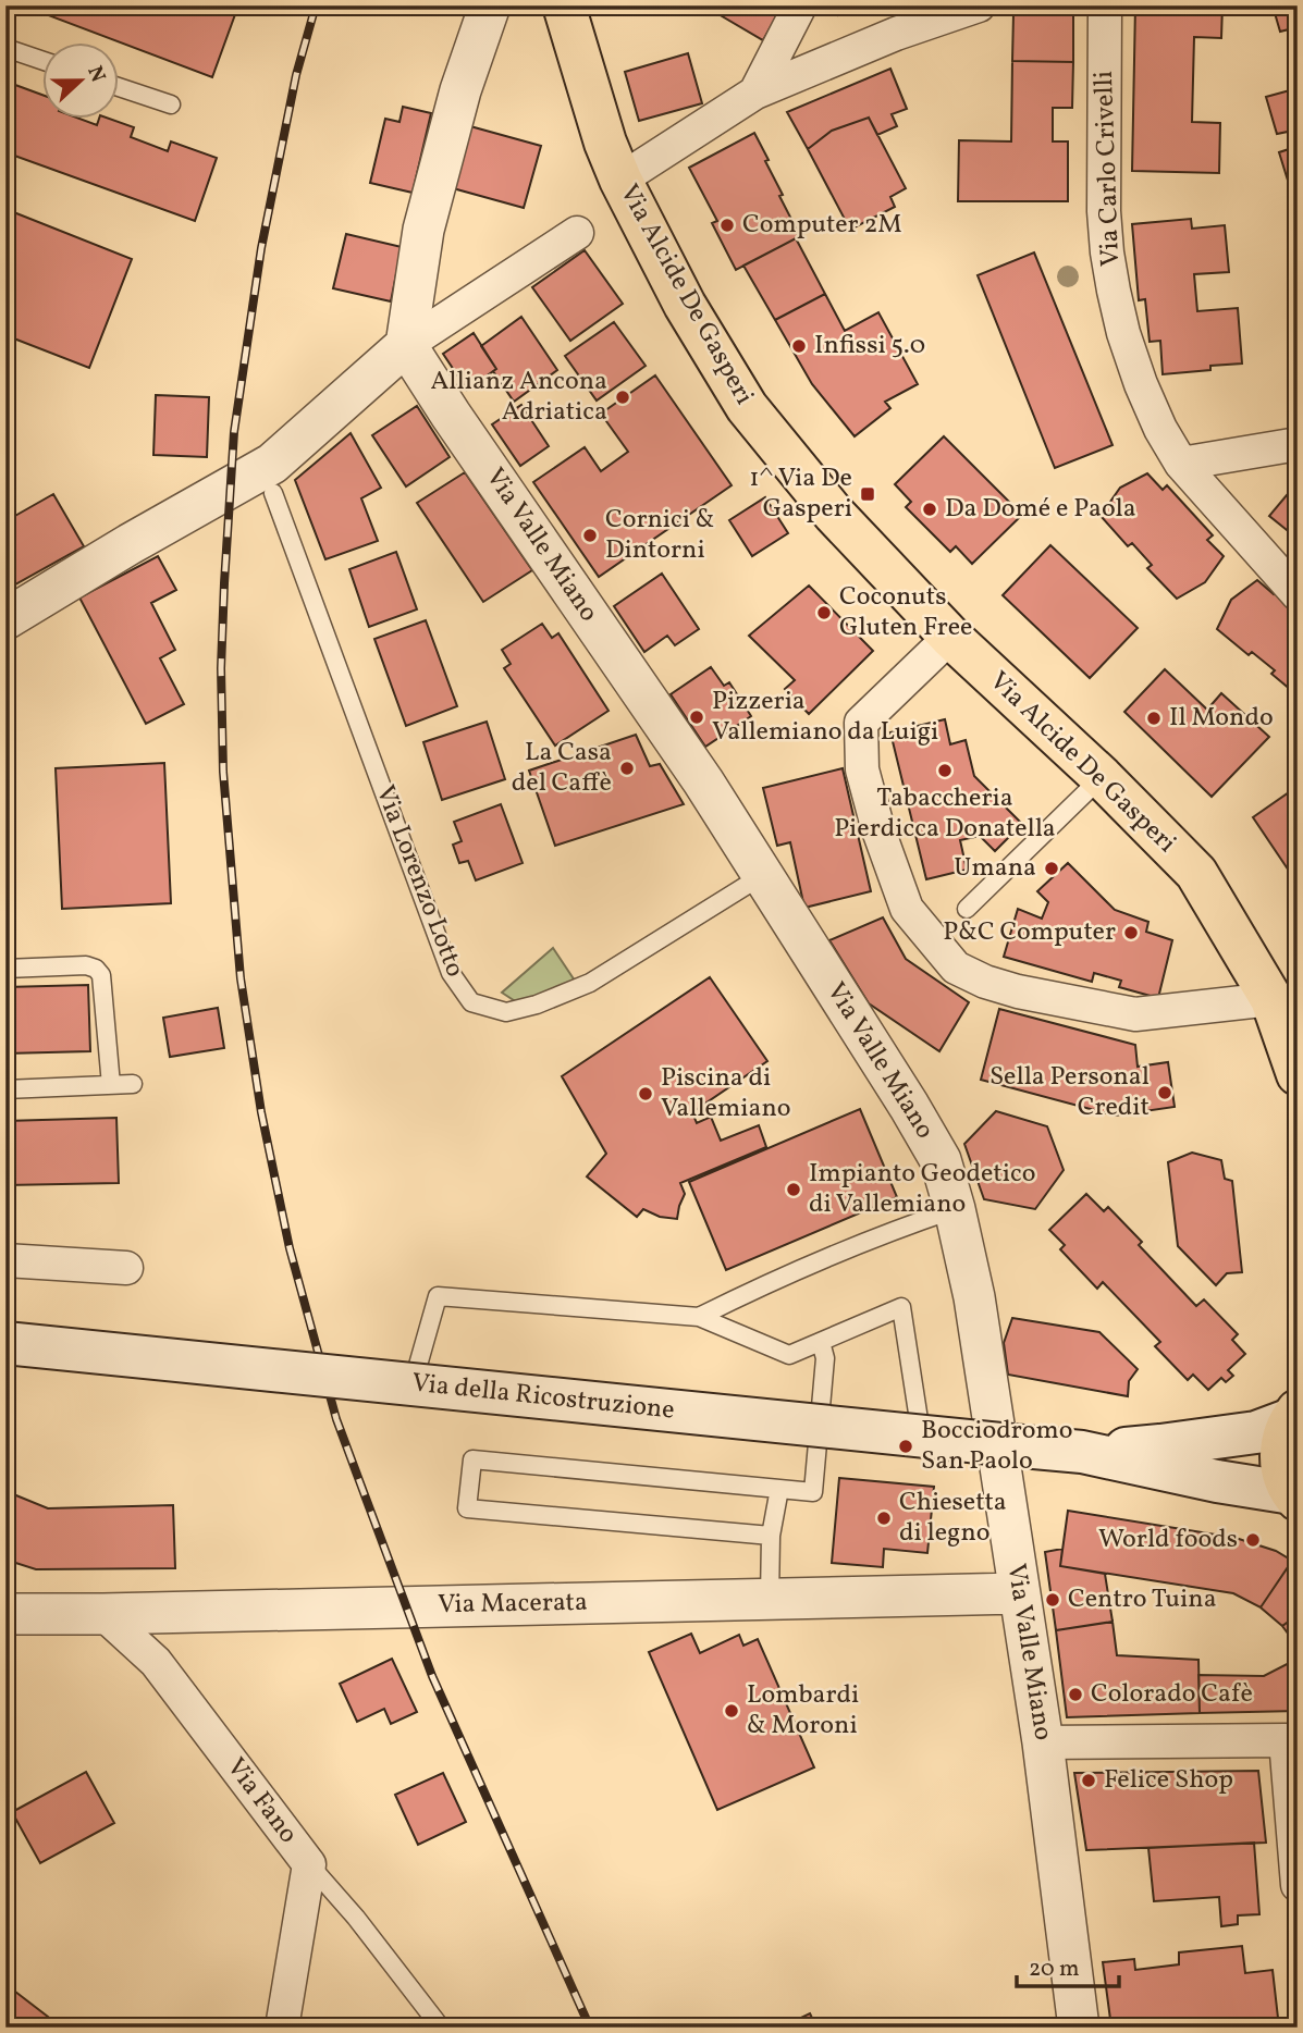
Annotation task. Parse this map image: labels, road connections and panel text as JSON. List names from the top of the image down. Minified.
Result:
{"streets":{"main road":["Via Alcide De Gasperi","Via della Ricostruzione"],"street":["Via Carlo Crivelli","Via Valle Miano","Via Macerata","Via Fano"],"lane":["Via Lorenzo Lotto"]},"crossings":[["Via Valle Miano","Via Lorenzo Lotto"],["Via Valle Miano","Via Macerata"],["Via Macerata","Via Fano"]],"places":{"other":["Computer 2M","Infissi 5.0","Allianz Ancona Adriatica","Da Domé e Paola","Cornici & Dintorni","Coconuts Gluten Free","Pizzeria Vallemiano da Luigi","Il Mondo","La Casa del Caffè","Tabaccheria Pierdicca Donatella","Umana","P&C Computer","Sella Personal Credit","Piscina di Vallemiano","Impianto Geodetico di Vallemiano","Bocciodromo San Paolo","Chiesetta di legno","World foods","Centro Tuina","Colorado Cafè","Lombardi & Moroni","Felice Shop"],"transit":["1^ Via De Gasperi"]},"scale_bar":"20 m","north":"right"}
